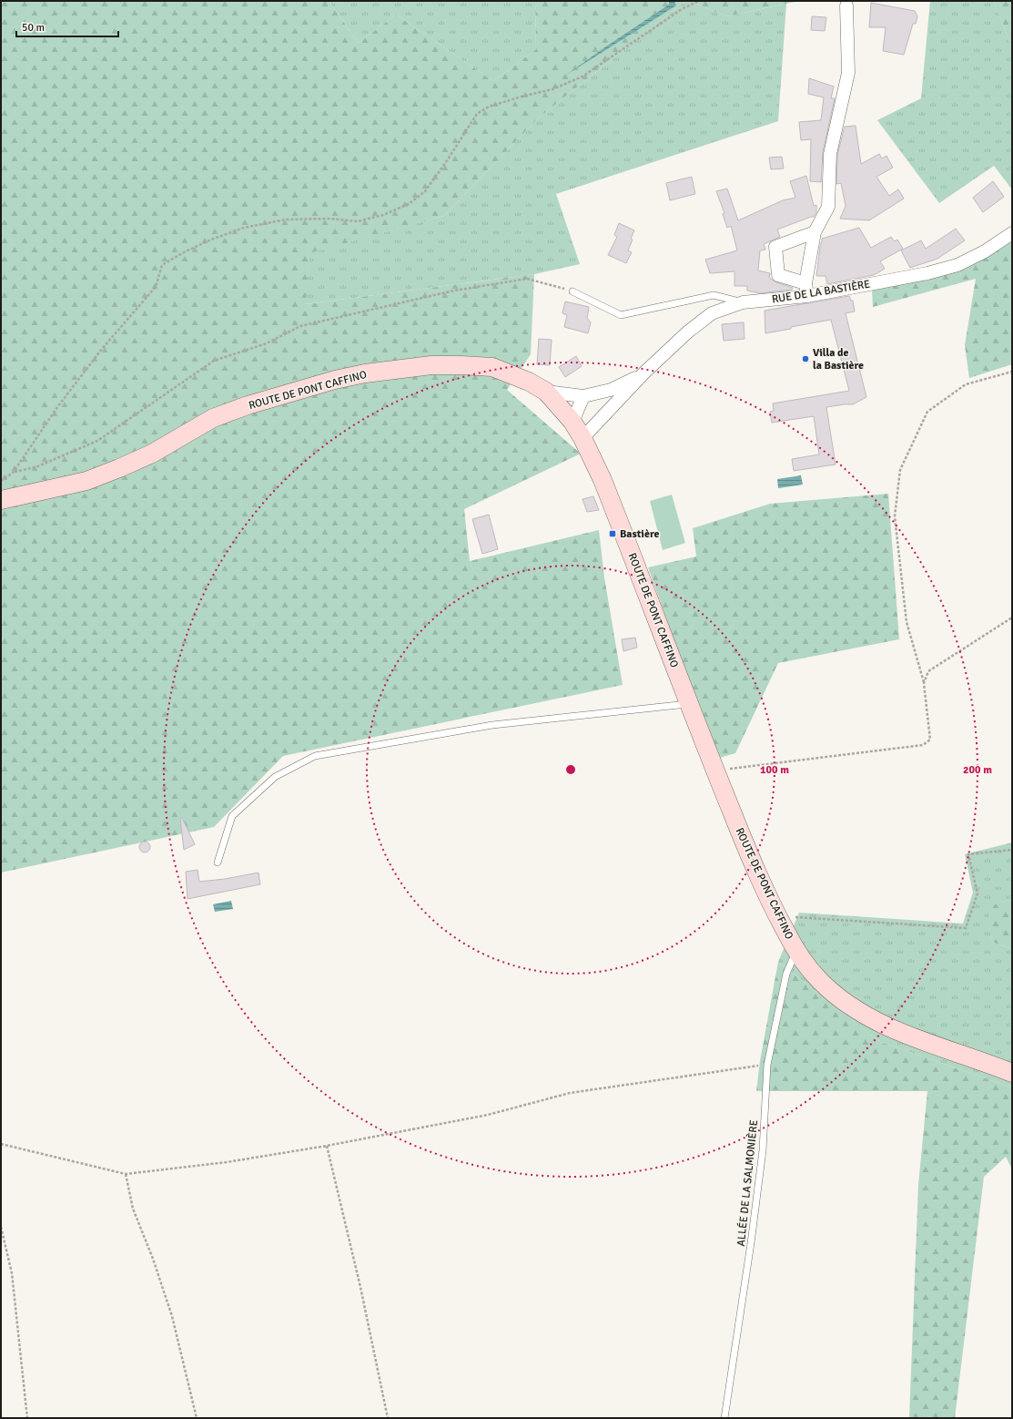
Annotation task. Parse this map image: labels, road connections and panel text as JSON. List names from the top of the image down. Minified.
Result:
{"streets":{"street":["RUE DE LA BASTIÈRE","ROUTE DE PONT CAFFINO"],"lane":["ALLÉE DE LA SALMONIÈRE"]},"crossings":[["ROUTE DE PONT CAFFINO","ALLÉE DE LA SALMONIÈRE"]],"places":{"other":["Villa de la Bastière"],"transit":["Bastière"]},"scale_bar":"50 m","rings":["100 m","200 m"]}
